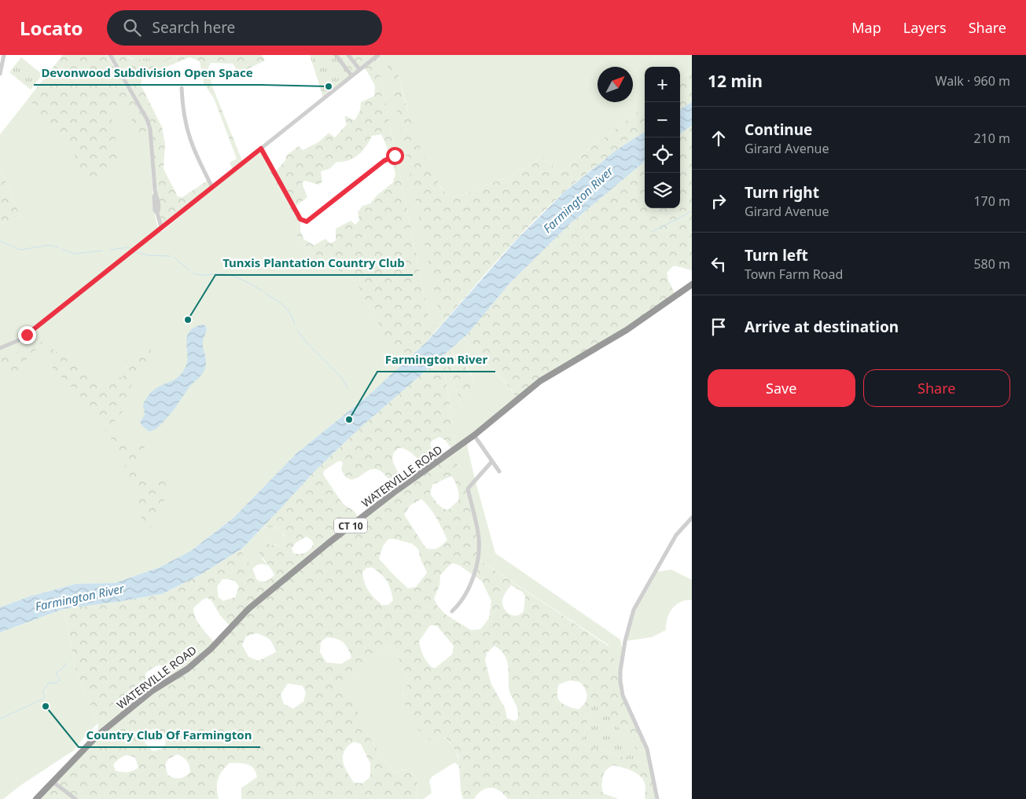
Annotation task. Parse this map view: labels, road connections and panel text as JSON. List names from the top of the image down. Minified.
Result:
{"streets":{"highway":["WATERVILLE ROAD","CT 10"]},"water":["Farmington River"],"places":["Devonwood Subdivision Open Space","Tunxis Plantation Country Club","Farmington River","Country Club Of Farmington"],"north":"top right","page":{"header":"Locato","search":"Search here","nav":["Map","Layers","Share"],"heading":["12 min","Walk · 960 m"],"map_buttons":["+","−"],"list":[["Continue","Girard Avenue","210 m"],["Turn right","Girard Avenue","170 m"],["Turn left","Town Farm Road","580 m"],"Arrive at destination"],"buttons":["Save","Share"]}}
